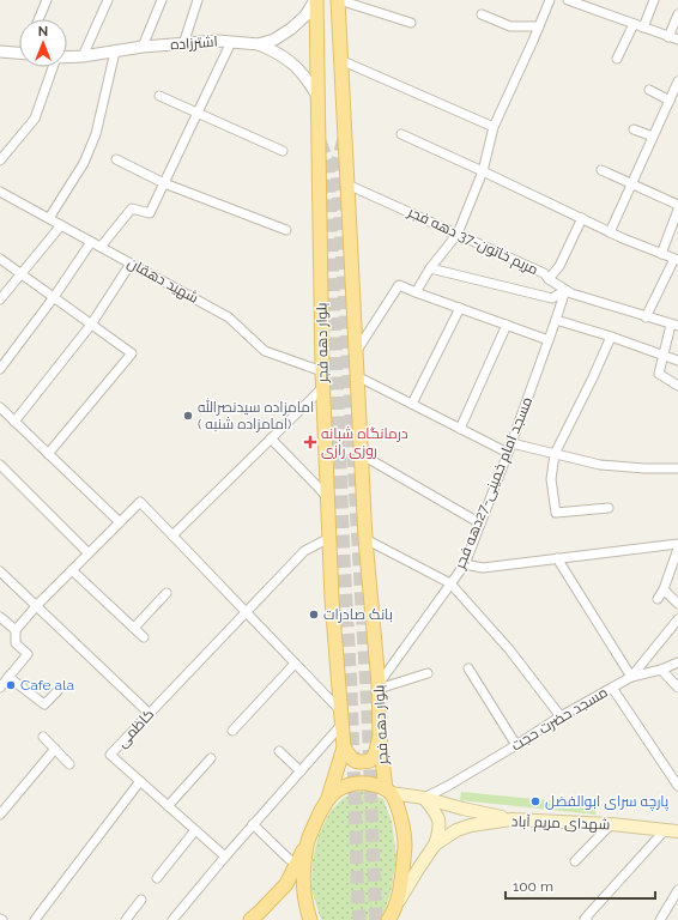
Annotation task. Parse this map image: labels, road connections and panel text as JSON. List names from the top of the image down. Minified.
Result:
{"streets":{"main road":["بلوار دهه فجر","شهدای مریم آباد"],"street":["اشترزاده","مریم خاتون-37 دهه فجر","شهید دهقان","مسجد امام خمینی-27دهه فجر","مسجد حضرت حجت","کاظمی"]},"crossings":[["اشترزاده","بلوار دهه فجر"],["مریم خاتون-37 دهه فجر","بلوار دهه فجر"],["مریم خاتون-37 دهه فجر","مسجد امام خمینی-27دهه فجر"],["شهید دهقان","بلوار دهه فجر"],["بلوار دهه فجر","مسجد امام خمینی-27دهه فجر"],["بلوار دهه فجر","کاظمی"],["بلوار دهه فجر","شهدای مریم آباد"]],"places":{"other":["امامزاده سیدنصرالله ( امامزاده شنبه)","بانک صادرات","Cafe ala","پارچه سرای ابوالفضل"],"health":["درمانگاه شبانه روزی رازی"]},"scale_bar":"100 m","north":"top"}
